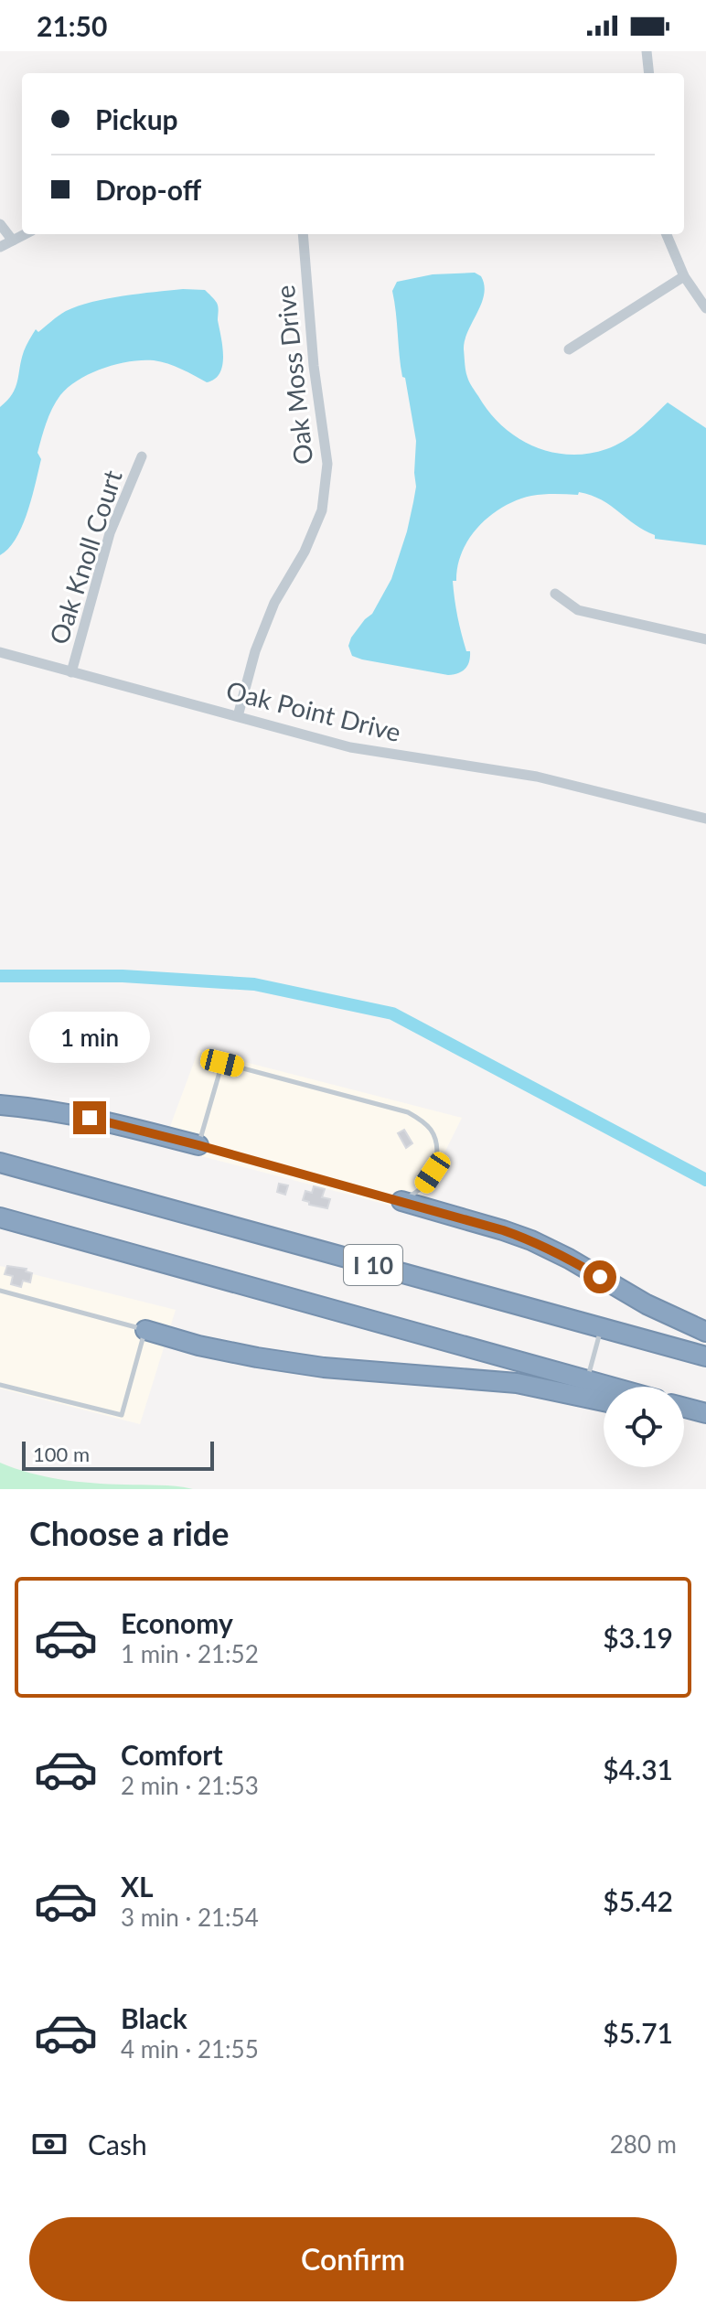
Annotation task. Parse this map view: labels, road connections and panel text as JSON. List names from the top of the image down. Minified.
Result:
{"streets":{"highway":["I 10"],"street":["Oak Moss Drive","Oak Knoll Court","Oak Point Drive"]},"crossings":[["Oak Moss Drive","Oak Point Drive"],["Oak Knoll Court","Oak Point Drive"]],"scale_bar":"100 m","page":{"status":"21:50","banner":["Pickup","Drop-off"],"bubble":"1 min","scale":"100 m","heading":"Choose a ride","list":[{"name":"Economy","note":"1 min · 21:52","value":"$3.19"},{"name":"Comfort","note":"2 min · 21:53","value":"$4.31"},{"name":"XL","note":"3 min · 21:54","value":"$5.42"},{"name":"Black","note":"4 min · 21:55","value":"$5.71"}],"pay":["Cash","280 m"],"buttons":"Confirm"}}
